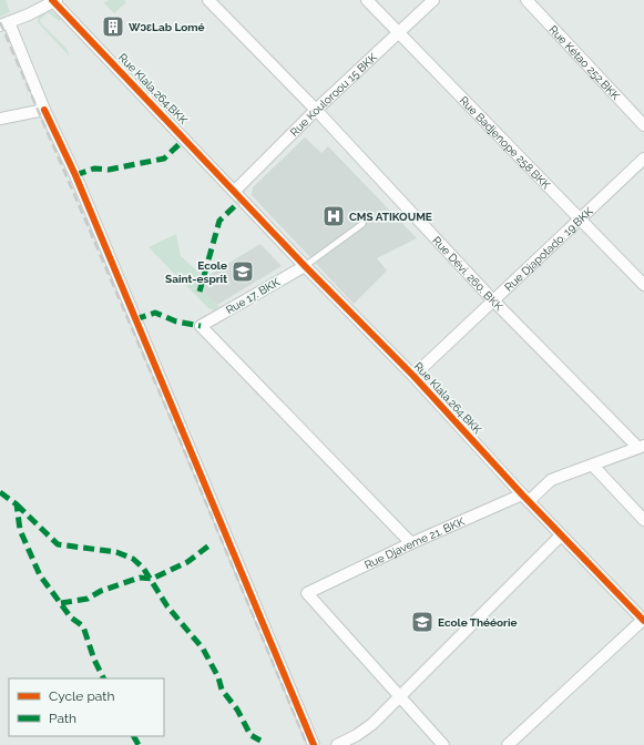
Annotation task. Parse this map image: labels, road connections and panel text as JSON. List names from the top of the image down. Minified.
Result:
{"streets":{"street":["Rue Kétao 252.BKK","Rue Klala,264.BKK","Rue Kouloroou 15 BKK","Rue Badjenope 258.BKK","Rue Djapotado. 19.BKK","Rue Dévi. 260. BKK","Rue 17. BKK","Rue Klala.264.BKK","Rue Djaveme 21. BKK"]},"crossings":[["Rue Klala,264.BKK","Rue Kouloroou 15 BKK"],["Rue Klala,264.BKK","Rue Klala.264.BKK"],["Rue Kouloroou 15 BKK","Rue Badjenope 258.BKK"],["Rue Kouloroou 15 BKK","Rue Dévi. 260. BKK"],["Rue Kouloroou 15 BKK","Rue Klala.264.BKK"],["Rue Badjenope 258.BKK","Rue Djapotado. 19.BKK"],["Rue Djapotado. 19.BKK","Rue Dévi. 260. BKK"],["Rue Djapotado. 19.BKK","Rue Klala.264.BKK"],["Rue Dévi. 260. BKK","Rue Djaveme 21. BKK"],["Rue 17. BKK","Rue Klala.264.BKK"],["Rue 17. BKK","Rue Djaveme 21. BKK"],["Rue Klala.264.BKK","Rue Djaveme 21. BKK"]],"places":{"building":["WɔɛLab Lomé"],"hospital":["CMS ATIKOUME"],"school or university":["Ecole Saint-esprit","Ecole Thééorie"]},"legend":["Cycle path","Path"]}
